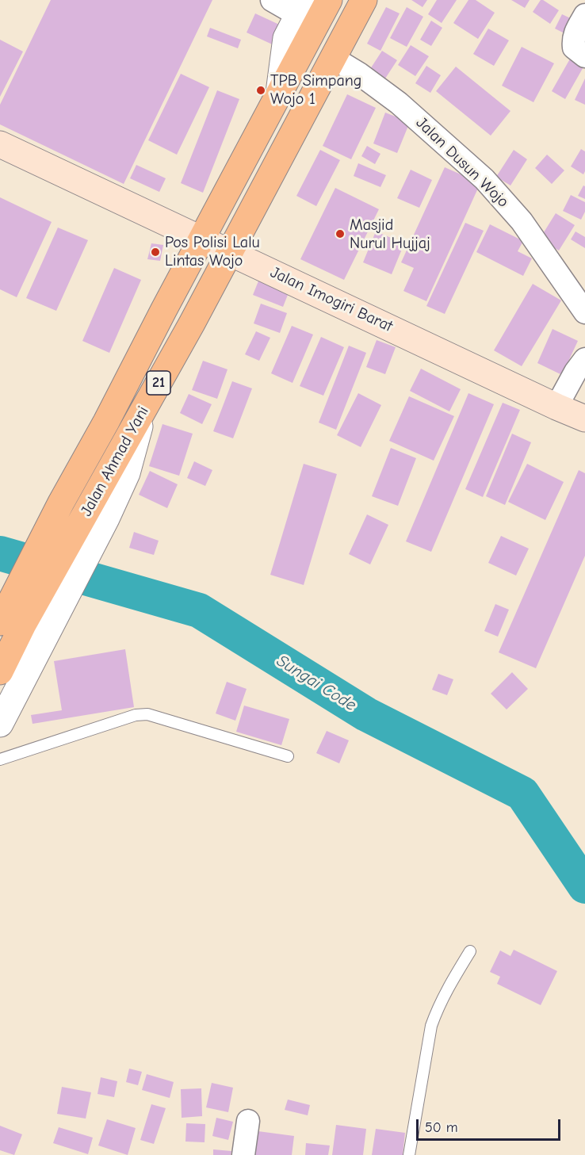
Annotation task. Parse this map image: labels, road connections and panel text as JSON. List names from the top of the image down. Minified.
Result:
{"streets":{"highway":["21","Jalan Ahmad Yani"],"main road":["Jalan Imogiri Barat"],"street":["Jalan Dusun Wojo"]},"crossings":[["Jalan Dusun Wojo","21"],["Jalan Imogiri Barat","21"],["Jalan Imogiri Barat","Jalan Ahmad Yani"],["21","Jalan Ahmad Yani"]],"water":["Sungai Code"],"places":["TPB Simpang Wojo 1","Masjid Nurul Hujjaj","Pos Polisi Lalu Lintas Wojo"],"scale_bar":"50 m"}
